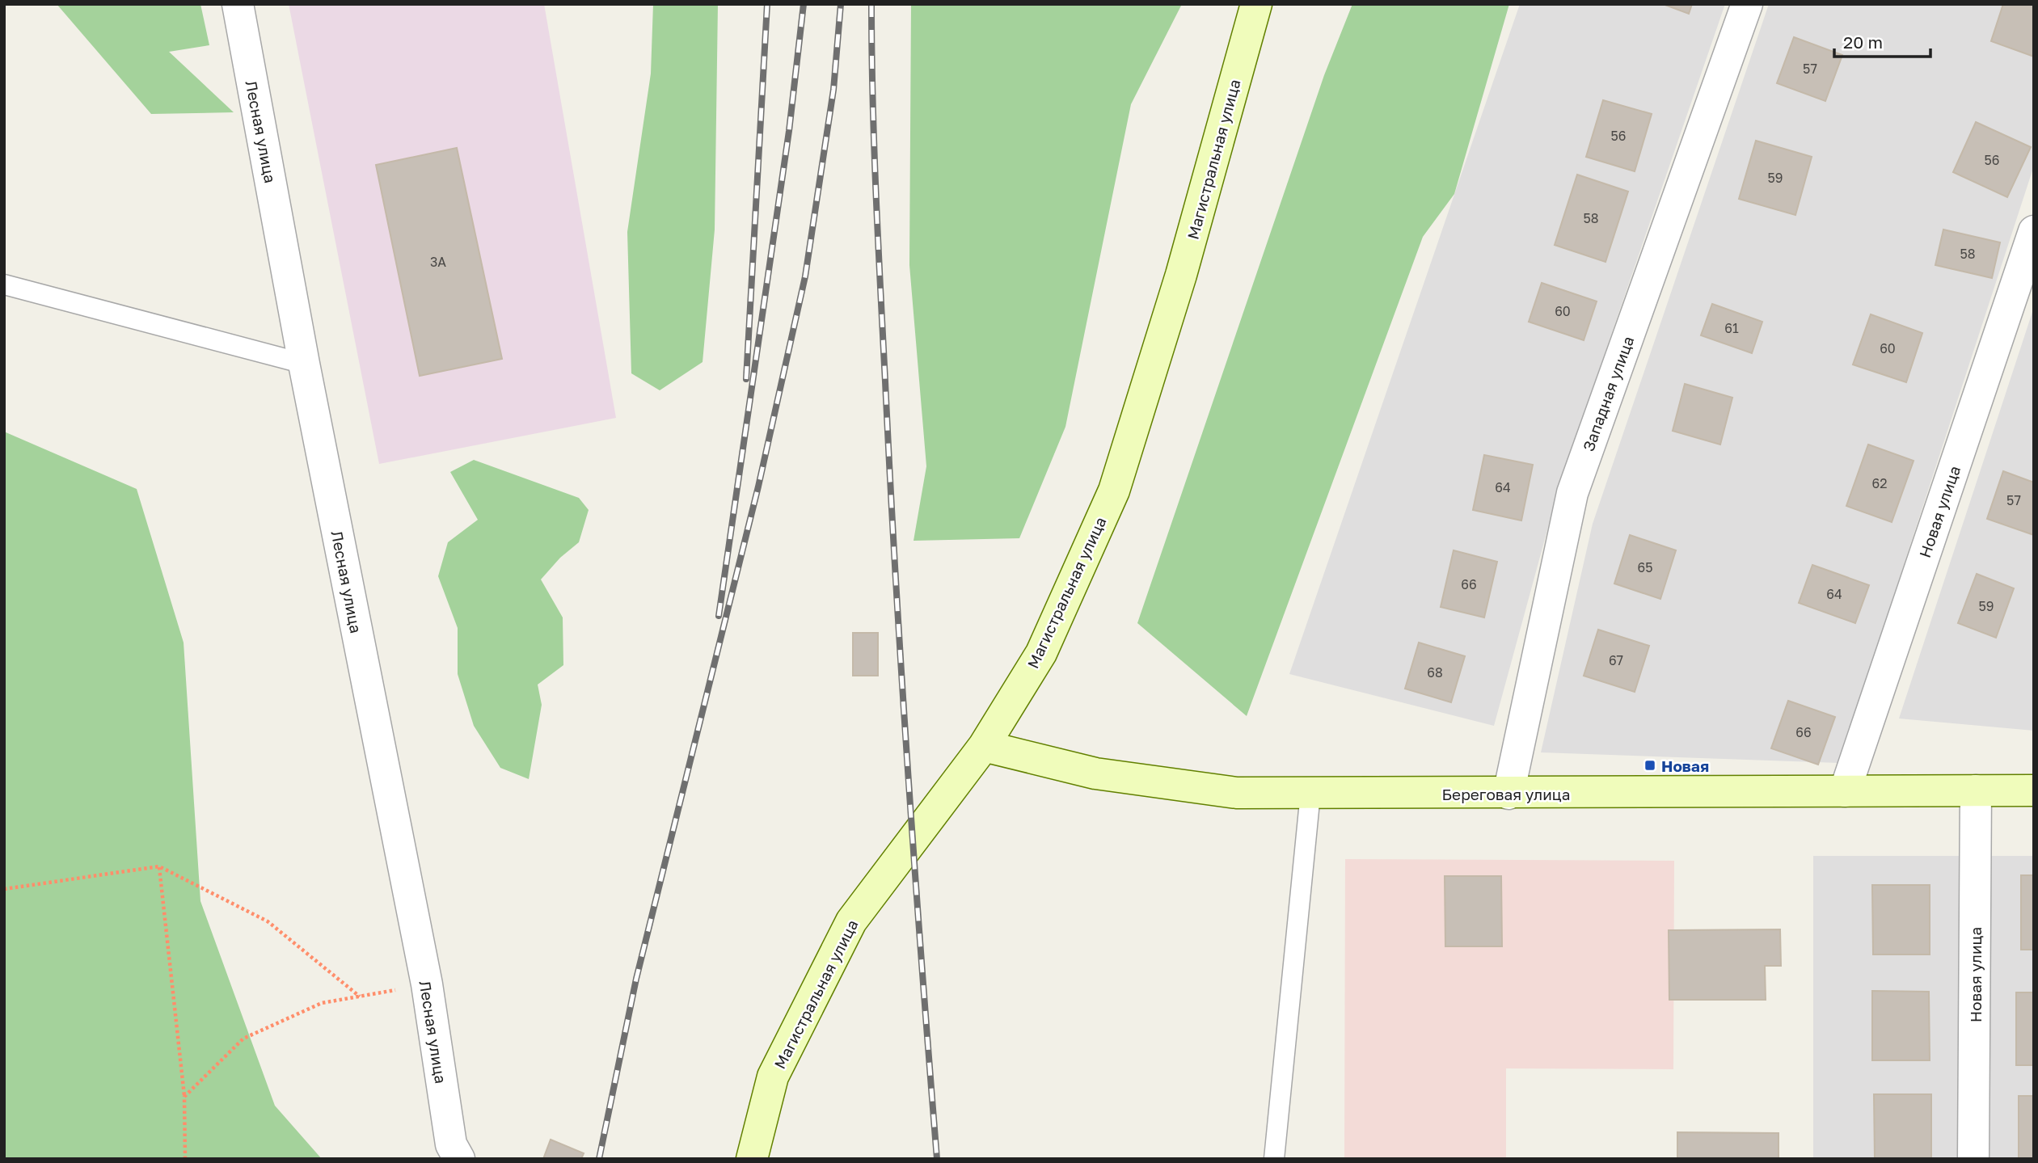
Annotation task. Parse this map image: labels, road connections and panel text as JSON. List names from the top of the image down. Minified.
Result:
{"streets":{"main road":["Магистральная улица","Береговая улица"],"street":["Лесная улица","Западная улица","Новая улица"]},"crossings":[["Магистральная улица","Береговая улица"],["Западная улица","Береговая улица"],["Новая улица","Береговая улица"]],"places":{"transit":["Новая"]},"house_numbers":["57","56","56","59","58","58","3А","60","61","60","62","64","57","65","66","64","59","67","68","66"],"scale_bar":"20 m"}
